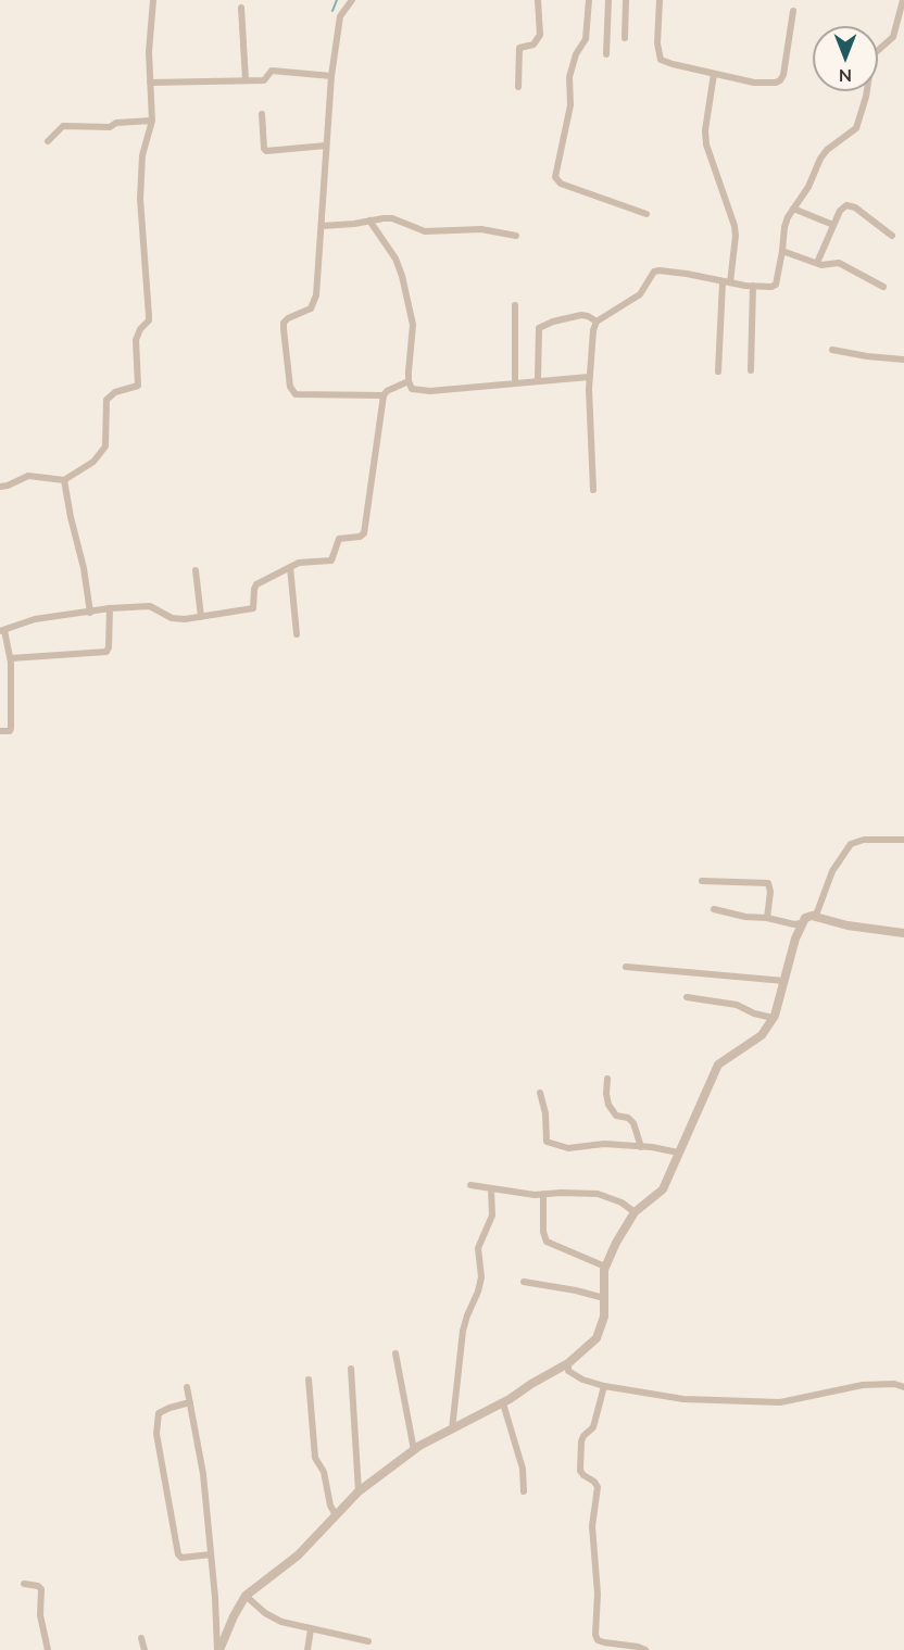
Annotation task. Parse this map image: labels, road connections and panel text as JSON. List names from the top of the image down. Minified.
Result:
{"north":"bottom"}
